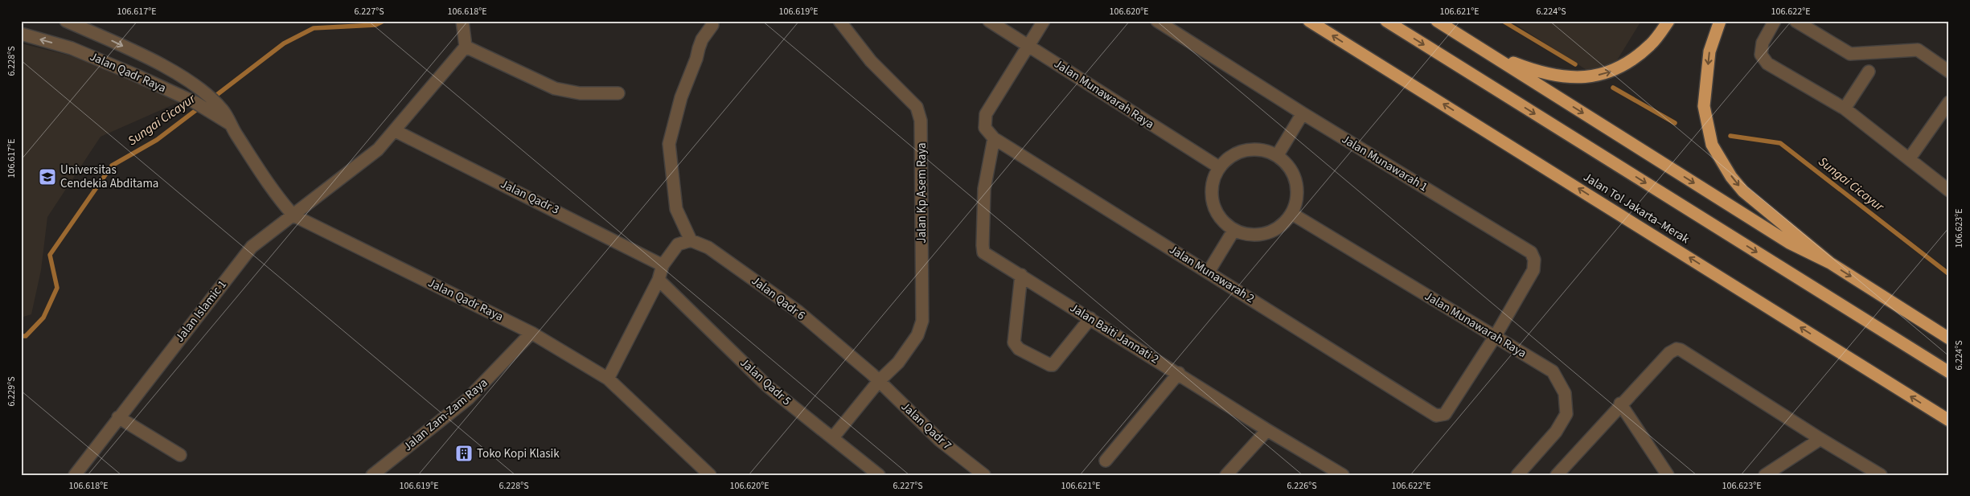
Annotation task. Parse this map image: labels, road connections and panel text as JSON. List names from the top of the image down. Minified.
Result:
{"streets":{"highway":["Jalan Tol Jakarta–Merak"],"street":["Jalan Qadr Raya","Jalan Munawarah Raya","Jalan Munawarah 1","Jalan Kp Asem Raya","Jalan Qadr 3","Jalan Munawarah 2","Jalan Qadr 6","Jalan Islamic 1","Jalan Baiti Jannati 2","Jalan Qadr 5","Jalan Zam-Zam Raya","Jalan Qadr 7"]},"crossings":[["Jalan Qadr Raya","Jalan Islamic 1"],["Jalan Qadr Raya","Jalan Zam-Zam Raya"],["Jalan Munawarah Raya","Jalan Munawarah 1"],["Jalan Munawarah Raya","Jalan Munawarah 2"],["Jalan Munawarah 1","Jalan Munawarah 2"],["Jalan Kp Asem Raya","Jalan Qadr 6"],["Jalan Kp Asem Raya","Jalan Qadr 5"],["Jalan Kp Asem Raya","Jalan Qadr 7"],["Jalan Qadr 3","Jalan Islamic 1"],["Jalan Munawarah 2","Jalan Baiti Jannati 2"],["Jalan Qadr 6","Jalan Qadr 7"]],"water":["Sungai Cicayur"],"places":{"school or university":["Universitas Cendekia Abditama"],"building":["Toko Kopi Klasik"]},"coordinates":["106.617°E","6.227°S","106.618°E","106.619°E","106.620°E","106.621°E","6.224°S","106.622°E","6.228°S","106.623°E","6.229°S","6.226°S"]}
